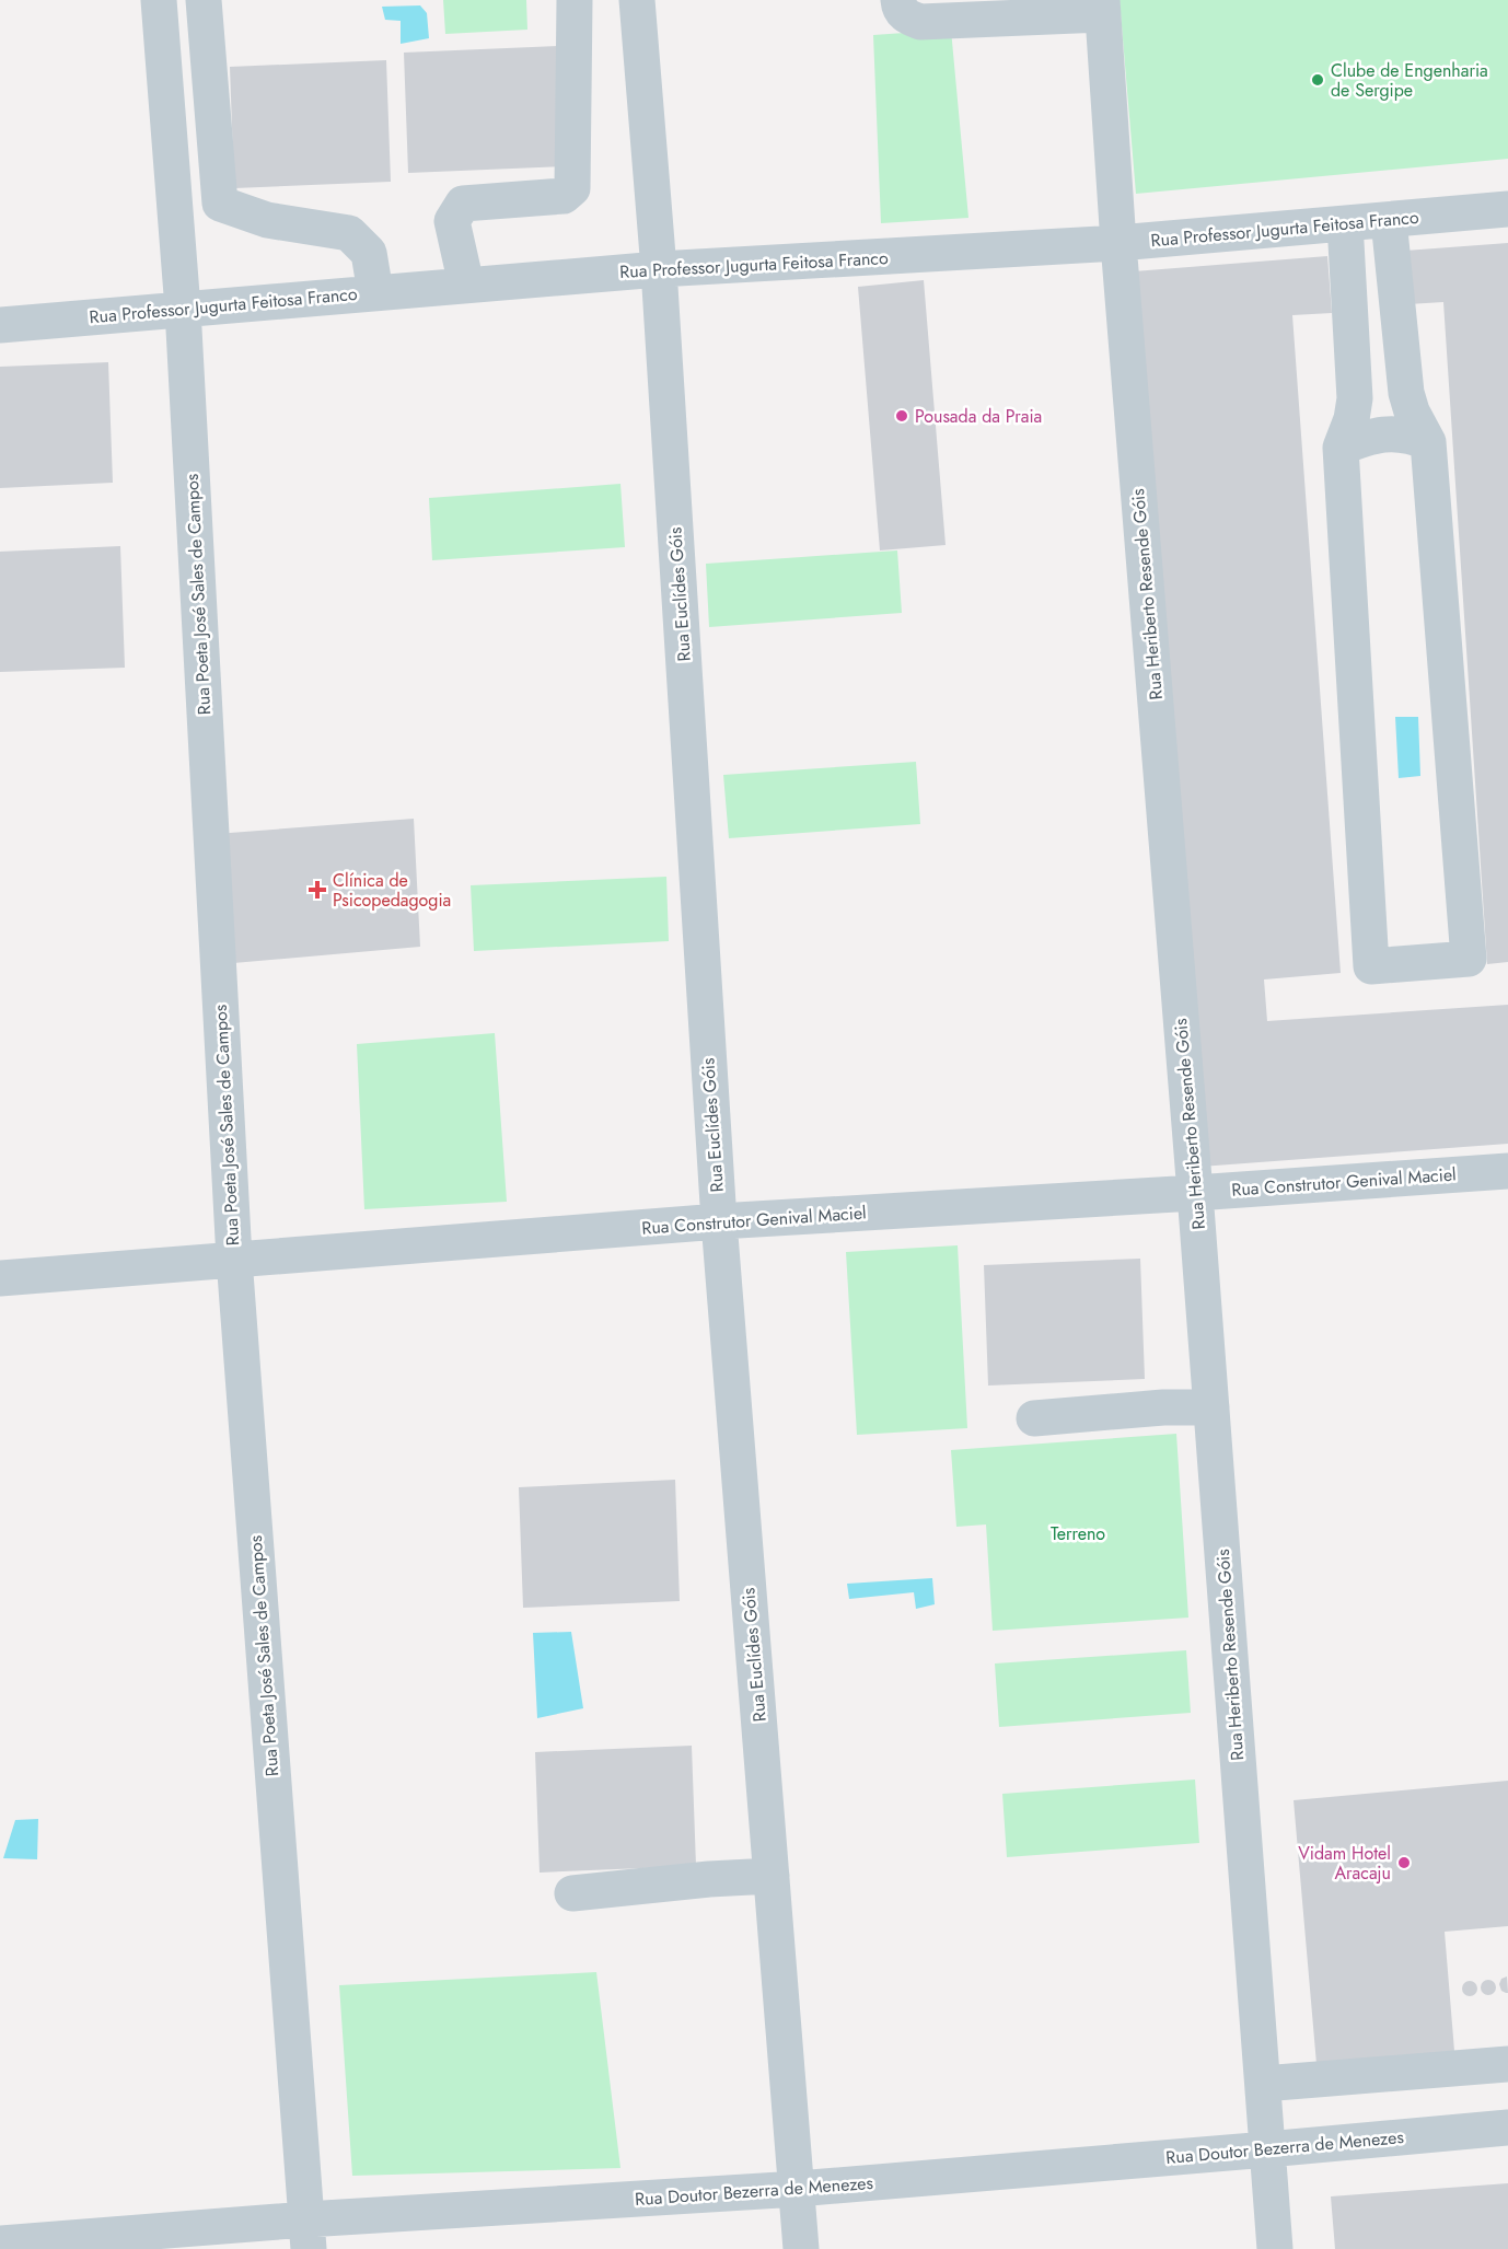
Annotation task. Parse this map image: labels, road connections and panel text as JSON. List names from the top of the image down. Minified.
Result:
{"streets":{"street":["Rua Professor Jugurta Feitosa Franco","Rua Poeta José Sales de Campos","Rua Euclídes Góis","Rua Heriberto Resende Góis","Rua Construtor Genival Maciel","Rua Doutor Bezerra de Menezes"]},"crossings":[["Rua Professor Jugurta Feitosa Franco","Rua Poeta José Sales de Campos"],["Rua Professor Jugurta Feitosa Franco","Rua Euclídes Góis"],["Rua Professor Jugurta Feitosa Franco","Rua Heriberto Resende Góis"],["Rua Poeta José Sales de Campos","Rua Construtor Genival Maciel"],["Rua Poeta José Sales de Campos","Rua Doutor Bezerra de Menezes"],["Rua Euclídes Góis","Rua Construtor Genival Maciel"],["Rua Euclídes Góis","Rua Doutor Bezerra de Menezes"],["Rua Heriberto Resende Góis","Rua Construtor Genival Maciel"],["Rua Heriberto Resende Góis","Rua Doutor Bezerra de Menezes"]],"parks":["Terreno"],"places":{"other":["Clube de Engenharia de Sergipe","Pousada da Praia","Vidam Hotel Aracaju"],"health":["Clínica de Psicopedagogia"]}}
